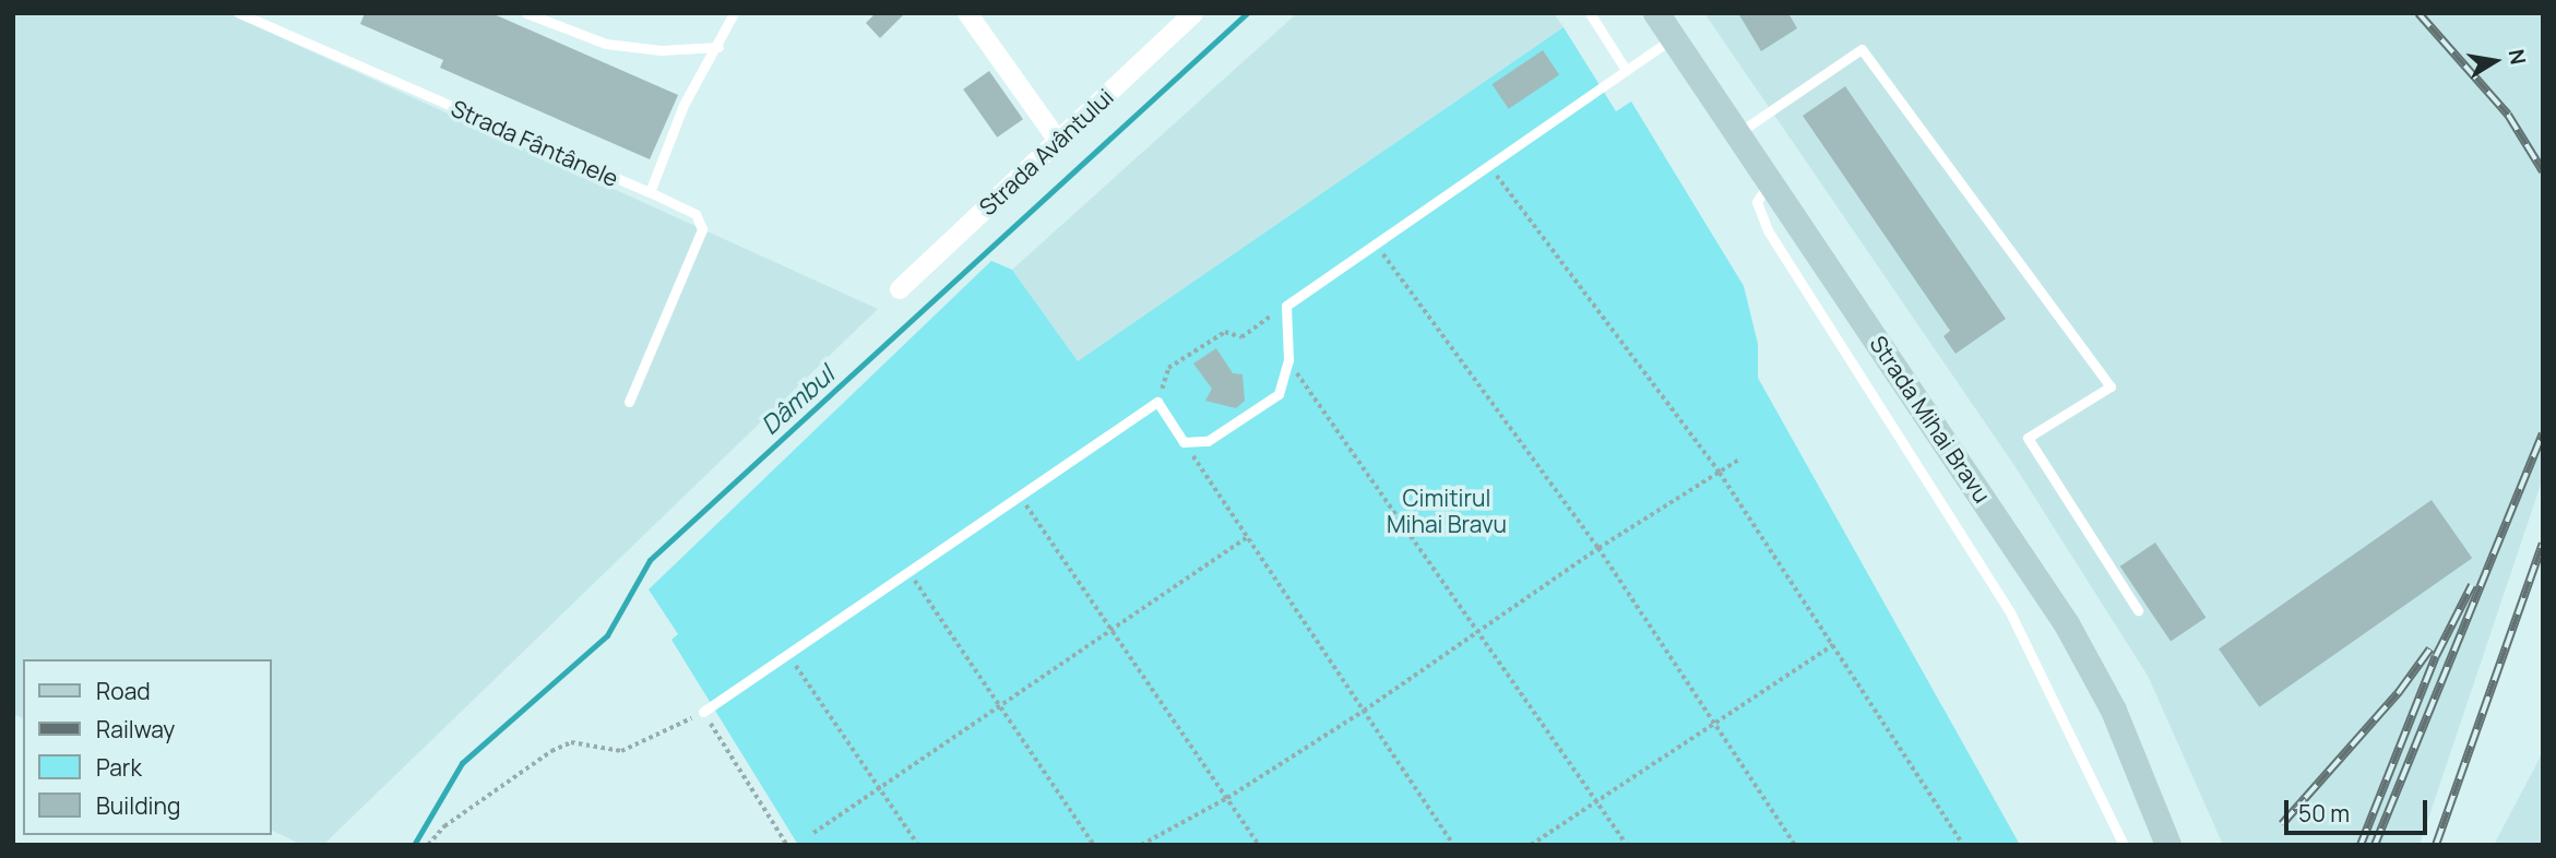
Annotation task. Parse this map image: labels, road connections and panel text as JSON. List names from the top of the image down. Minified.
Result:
{"streets":{"main road":["Strada Mihai Bravu"],"street":["Strada Avântului"],"lane":["Strada Fântânele"]},"water":["Dâmbul"],"parks":["Cimitirul Mihai Bravu"],"legend":["Road","Railway","Park","Building"],"scale_bar":"50 m","north":"right"}
